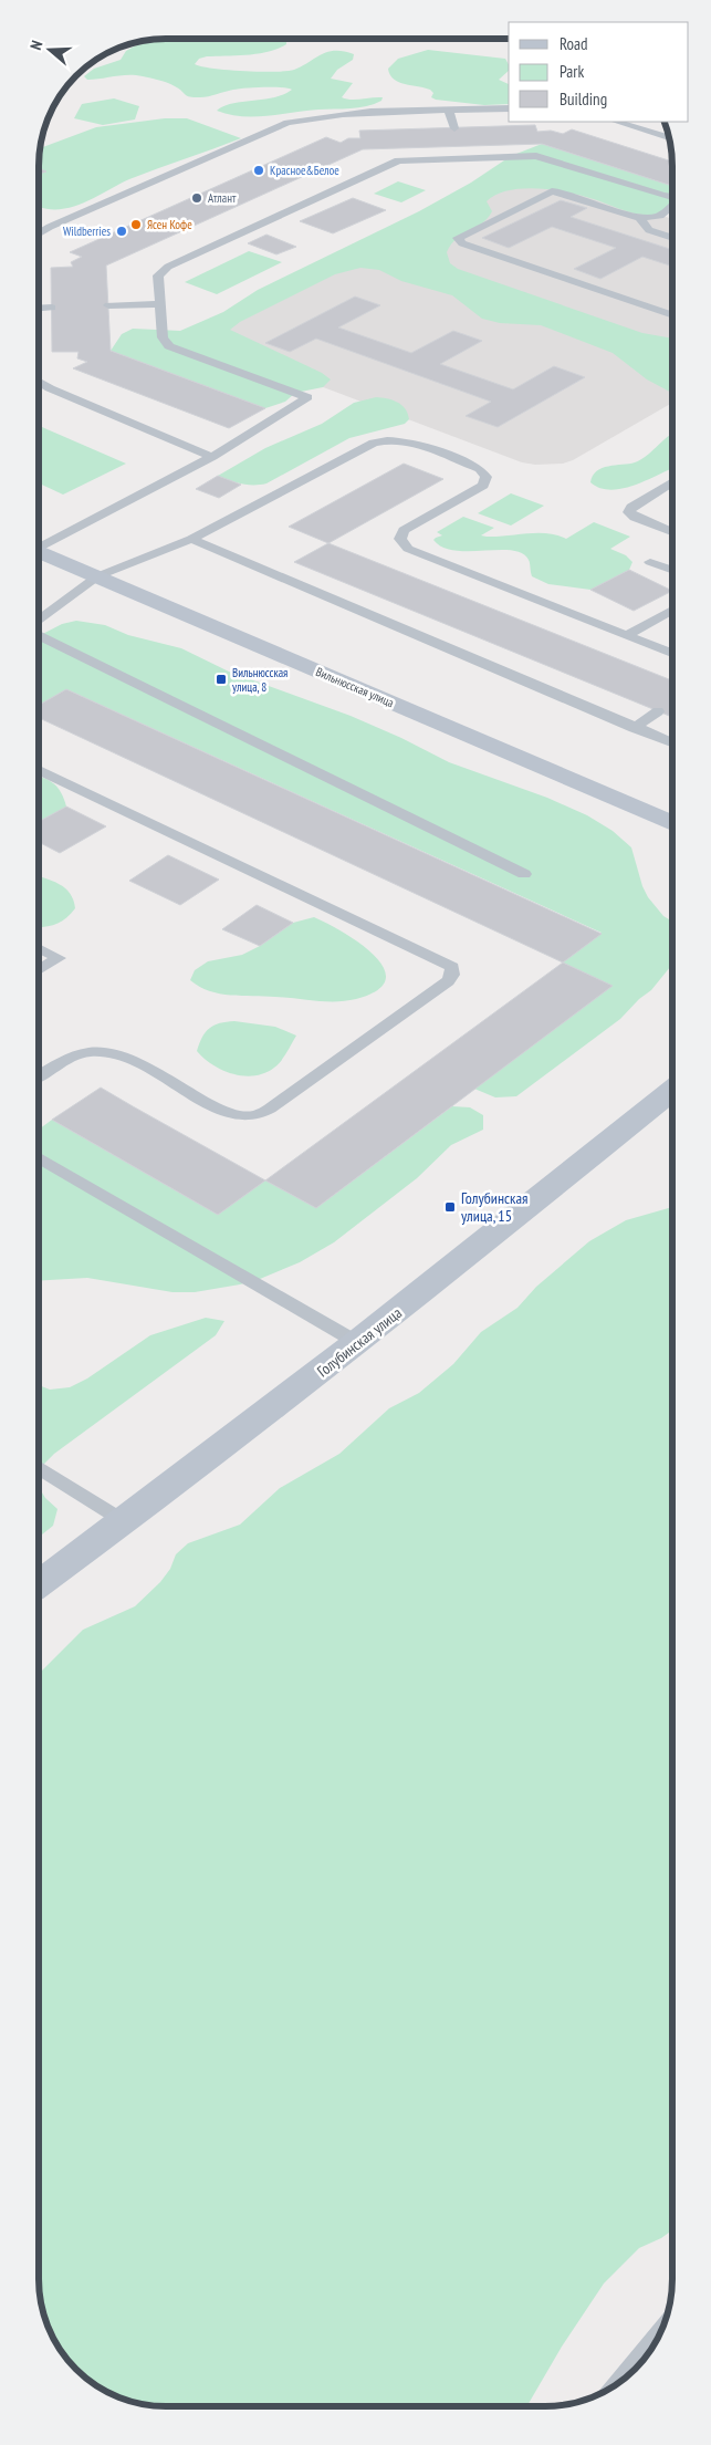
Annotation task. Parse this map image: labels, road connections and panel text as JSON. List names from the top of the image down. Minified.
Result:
{"streets":{"street":["Вильнюсская улица","Голубинская улица"]},"places":{"other":["Красное&Белое","Атлант","Ясен Кофе","Wildberries"],"transit":["Вильнюсская улица, 8","Голубинская улица, 15"]},"legend":["Road","Park","Building"],"north":"left"}
